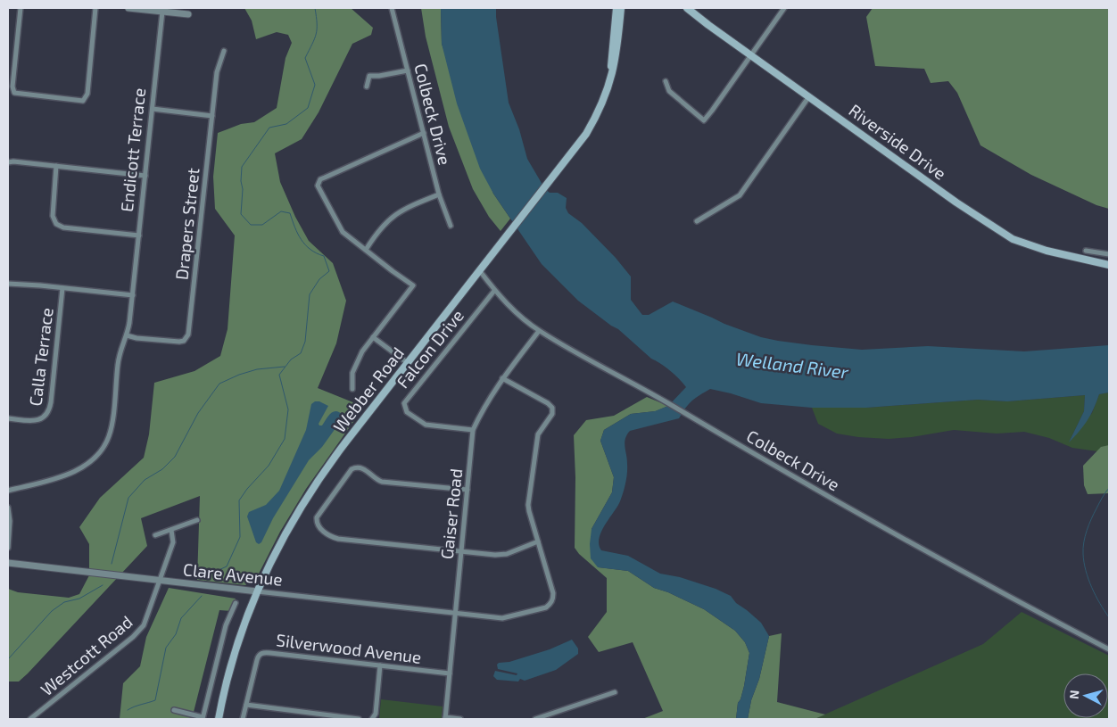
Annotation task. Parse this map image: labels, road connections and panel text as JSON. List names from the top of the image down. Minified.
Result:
{"streets":{"main road":["Riverside Drive","Webber Road"],"street":["Colbeck Drive","Endicott Terrace","Drapers Street","Falcon Drive","Calla Terrace","Gaiser Road","Clare Avenue","Silverwood Avenue","Westcott Road"]},"crossings":[["Colbeck Drive","Falcon Drive"],["Colbeck Drive","Webber Road"],["Colbeck Drive","Gaiser Road"],["Endicott Terrace","Drapers Street"],["Falcon Drive","Gaiser Road"],["Webber Road","Clare Avenue"],["Gaiser Road","Clare Avenue"],["Gaiser Road","Silverwood Avenue"],["Clare Avenue","Westcott Road"]],"water":["Welland River"],"north":"left"}
